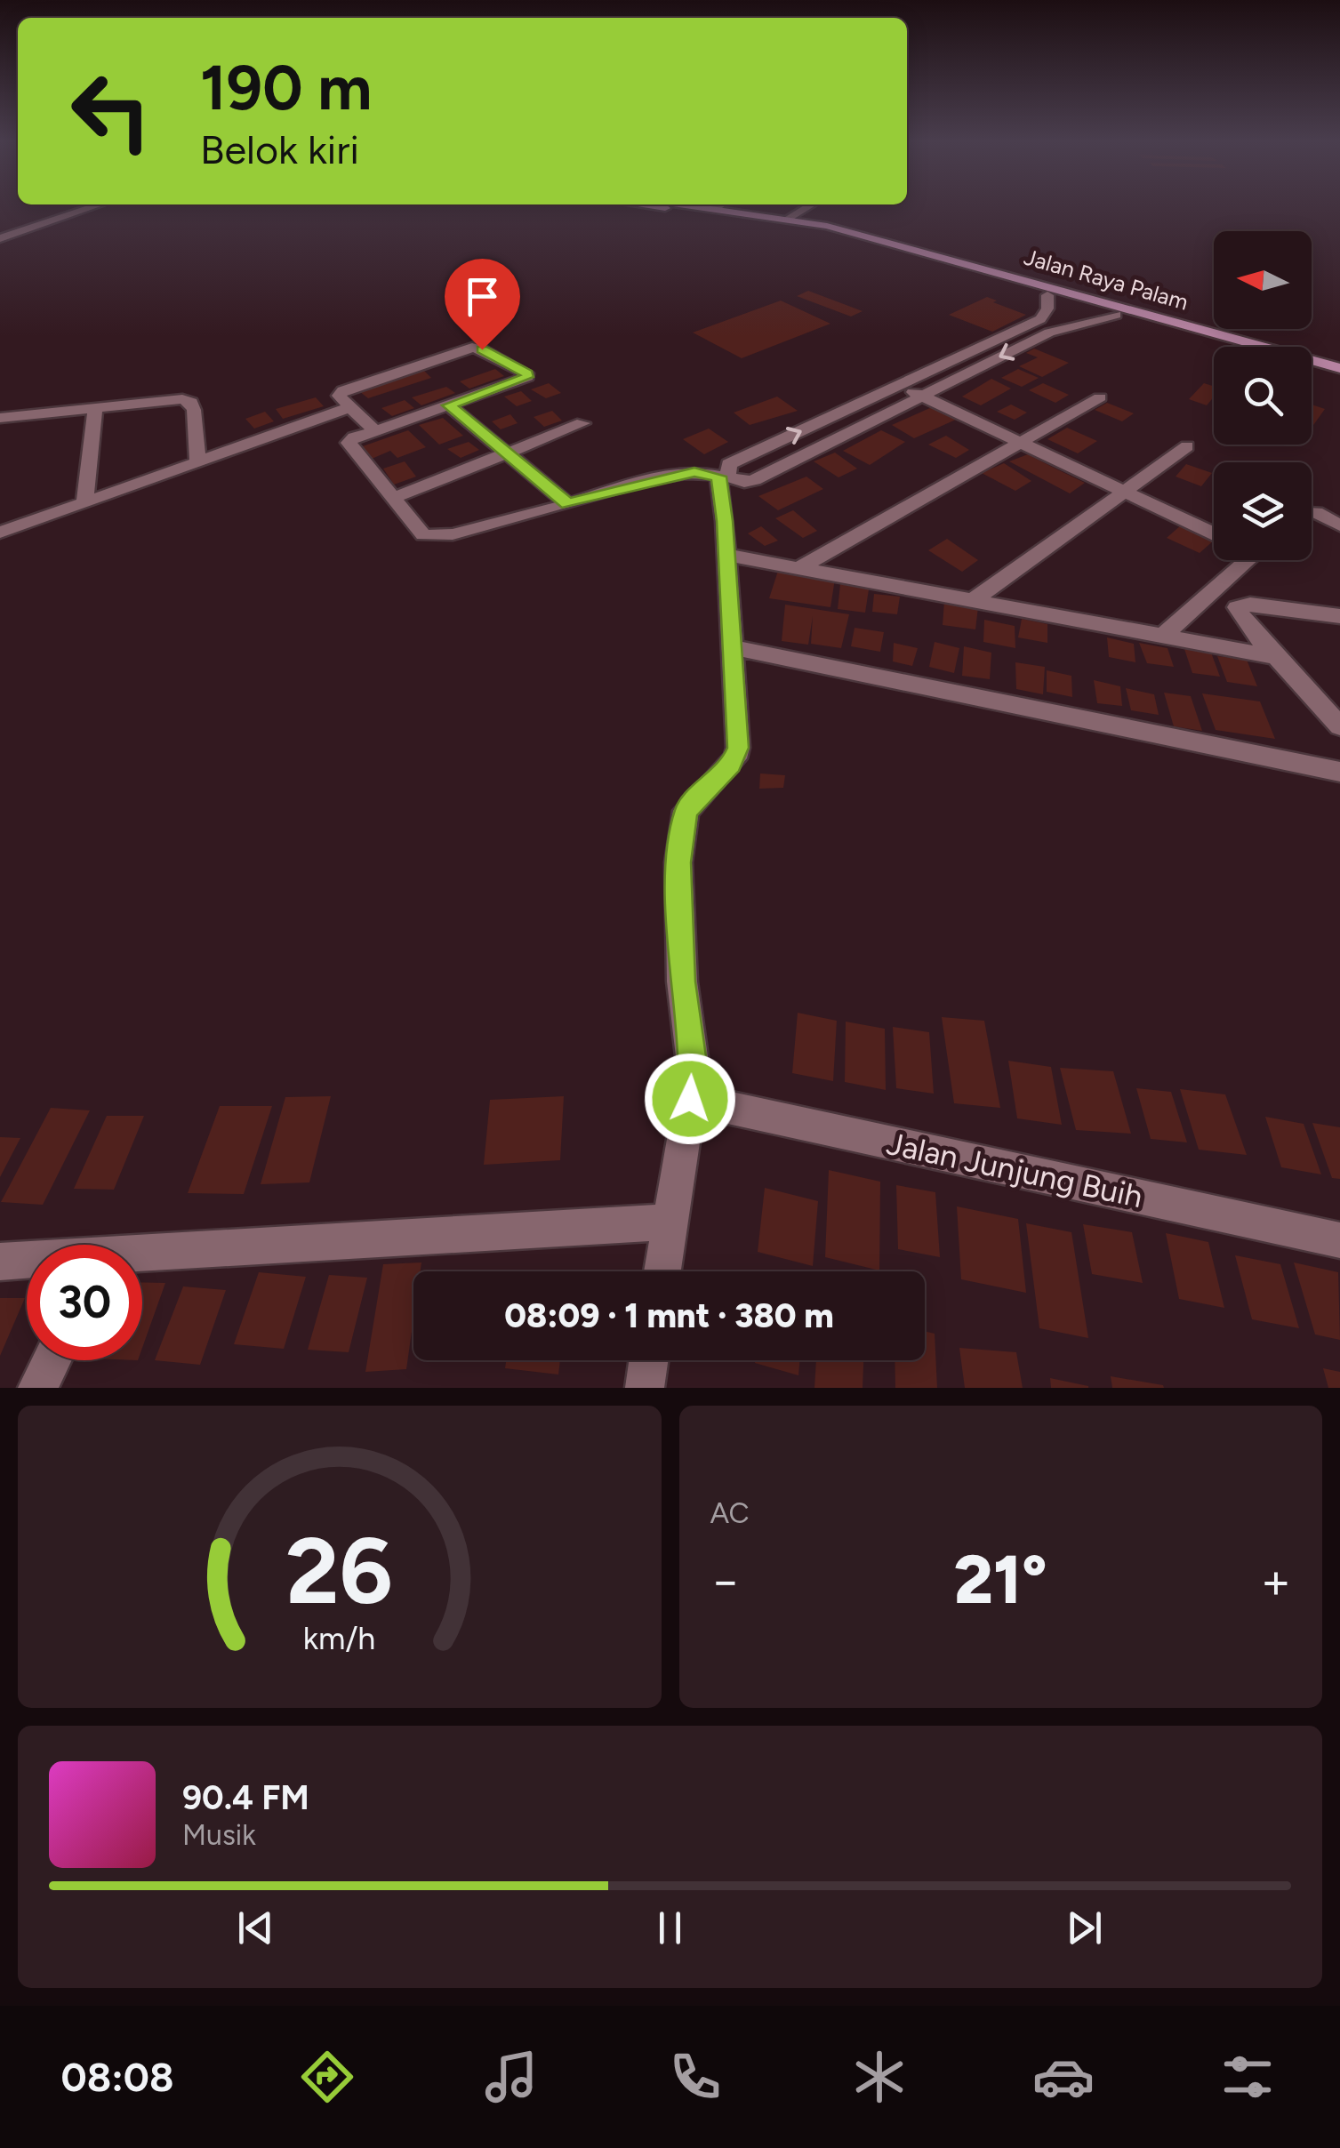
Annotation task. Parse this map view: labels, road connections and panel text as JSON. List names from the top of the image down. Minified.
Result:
{"streets":{"main road":["Jalan Raya Palam"],"street":["Jalan Junjung Buih"]},"north":"left","page":{"turn":["190 m","Belok kiri"],"limit":"30","trip":"08:09 · 1 mnt · 380 m","tile":"AC","heat":["−","21°","+"],"song":["90.4 FM","Musik"],"tabs":"08:08","gauge":["26","km/h"]}}
